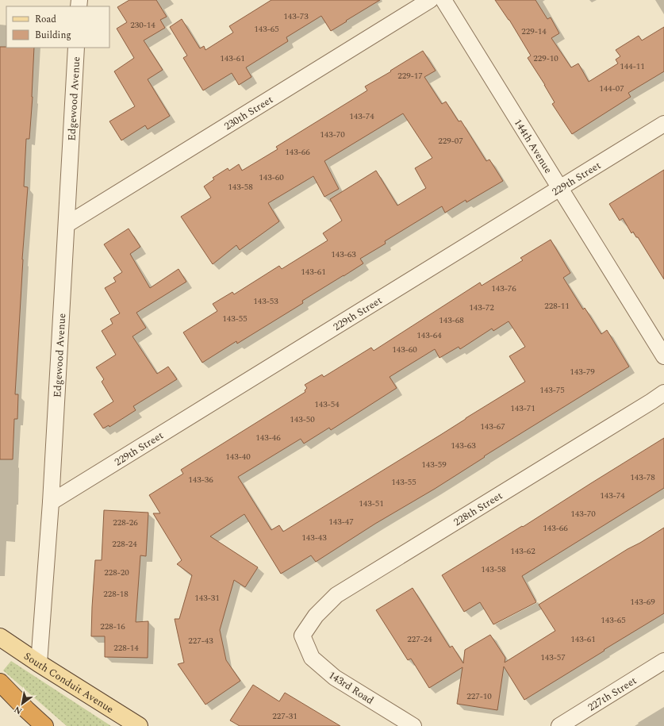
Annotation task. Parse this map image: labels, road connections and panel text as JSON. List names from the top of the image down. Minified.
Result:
{"streets":{"main road":["South Conduit Avenue"],"street":["Edgewood Avenue","230th Street","144th Avenue","229th Street","228th Street","143rd Road","227th Street"]},"crossings":[["Edgewood Avenue","230th Street"],["Edgewood Avenue","229th Street"],["Edgewood Avenue","South Conduit Avenue"],["144th Avenue","229th Street"],["228th Street","143rd Road"]],"house_numbers":["143-73","230-14","143-65","229-14","143-61","229-10","144-11","229-17","144-07","143-74","143-70","229-07","143-66","143-60","143-58","143-63","143-61","143-76","143-53","228-11","143-72","143-55","143-68","143-64","143-60","143-79","143-75","143-54","143-71","143-50","143-67","143-46","143-63","143-40","143-59","143-78","143-36","143-55","143-74","143-51","143-70","143-47","228-26","143-66","143-43","228-24","143-62","143-58","228-20","228-18","143-31","143-69","143-65","228-16","227-24","143-61","227-43","228-14","143-57","227-10","227-31"],"legend":["Road","Building"],"north":"bottom left"}
